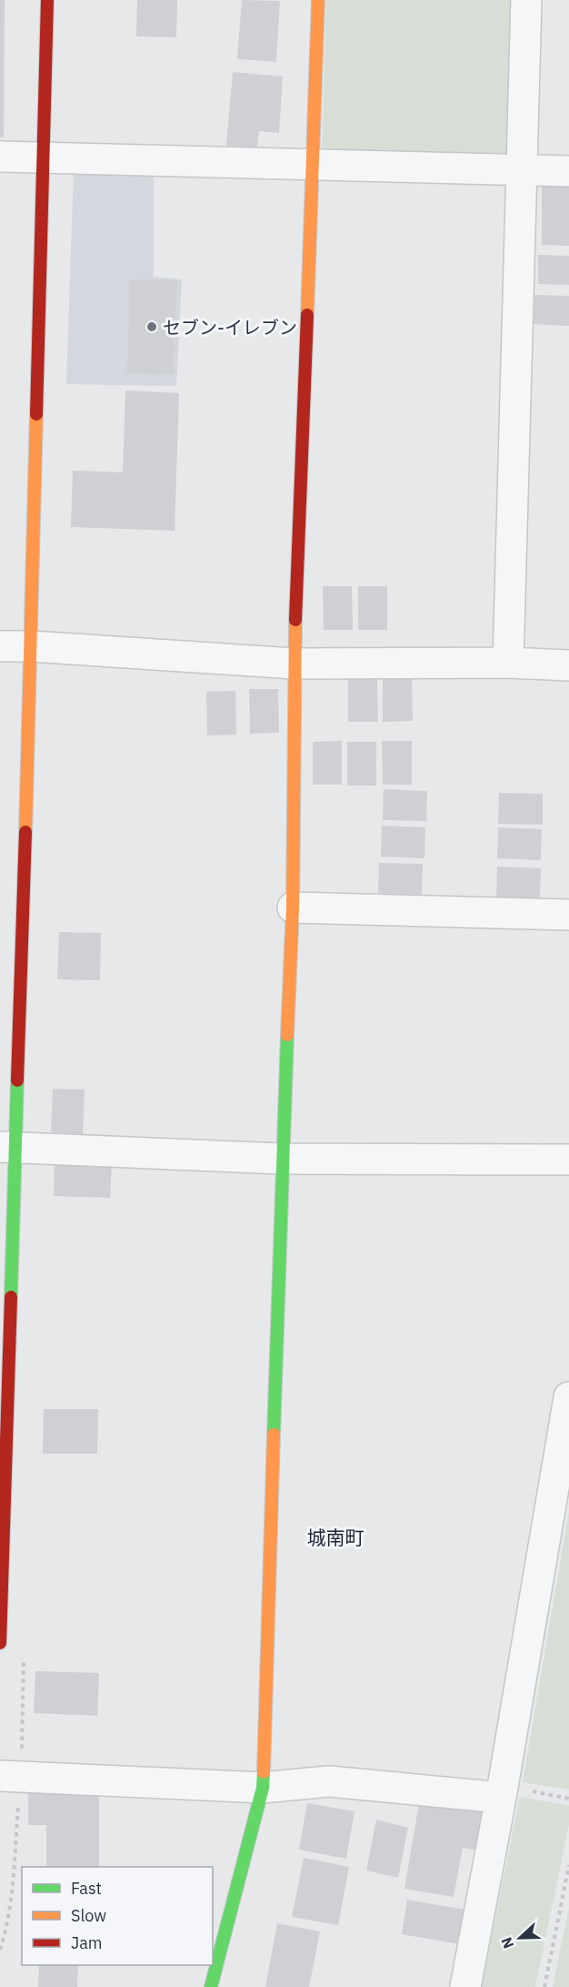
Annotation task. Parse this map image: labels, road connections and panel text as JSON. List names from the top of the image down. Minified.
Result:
{"districts":["城南町"],"places":["セブン-イレブン"],"legend":["Fast","Slow","Jam"],"north":"left"}
